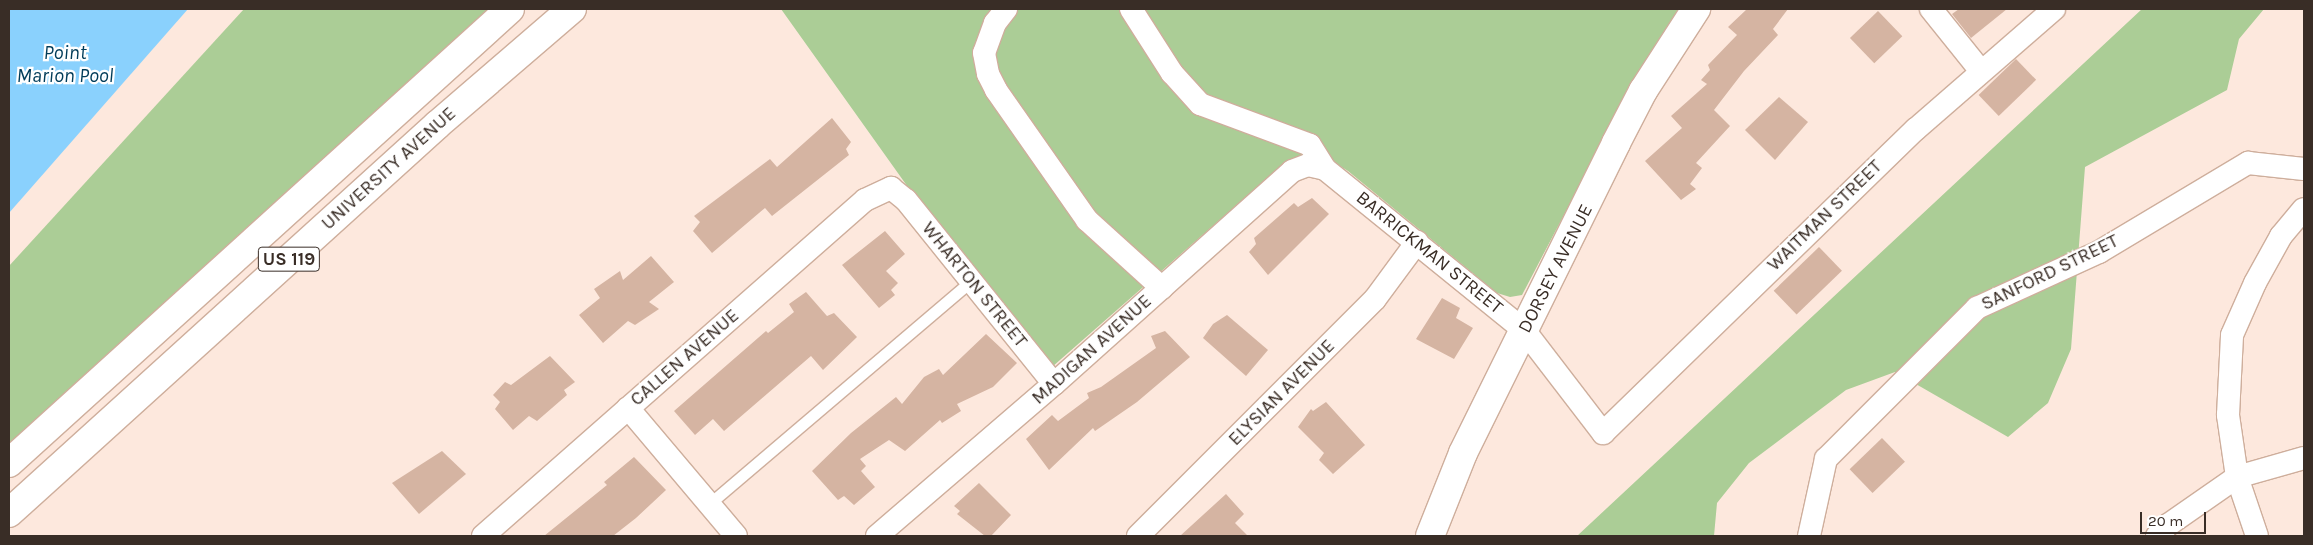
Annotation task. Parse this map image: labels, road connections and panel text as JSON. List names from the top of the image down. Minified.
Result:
{"streets":{"main road":["UNIVERSITY AVENUE","US 119","DORSEY AVENUE"],"street":["WAITMAN STREET","BARRICKMAN STREET","SANFORD STREET","WHARTON STREET","MADIGAN AVENUE","CALLEN AVENUE","ELYSIAN AVENUE"]},"crossings":[["WAITMAN STREET","BARRICKMAN STREET"],["BARRICKMAN STREET","DORSEY AVENUE"],["BARRICKMAN STREET","MADIGAN AVENUE"],["BARRICKMAN STREET","ELYSIAN AVENUE"],["WHARTON STREET","MADIGAN AVENUE"],["WHARTON STREET","CALLEN AVENUE"]],"water":["Point Marion Pool"],"scale_bar":"20 m"}
